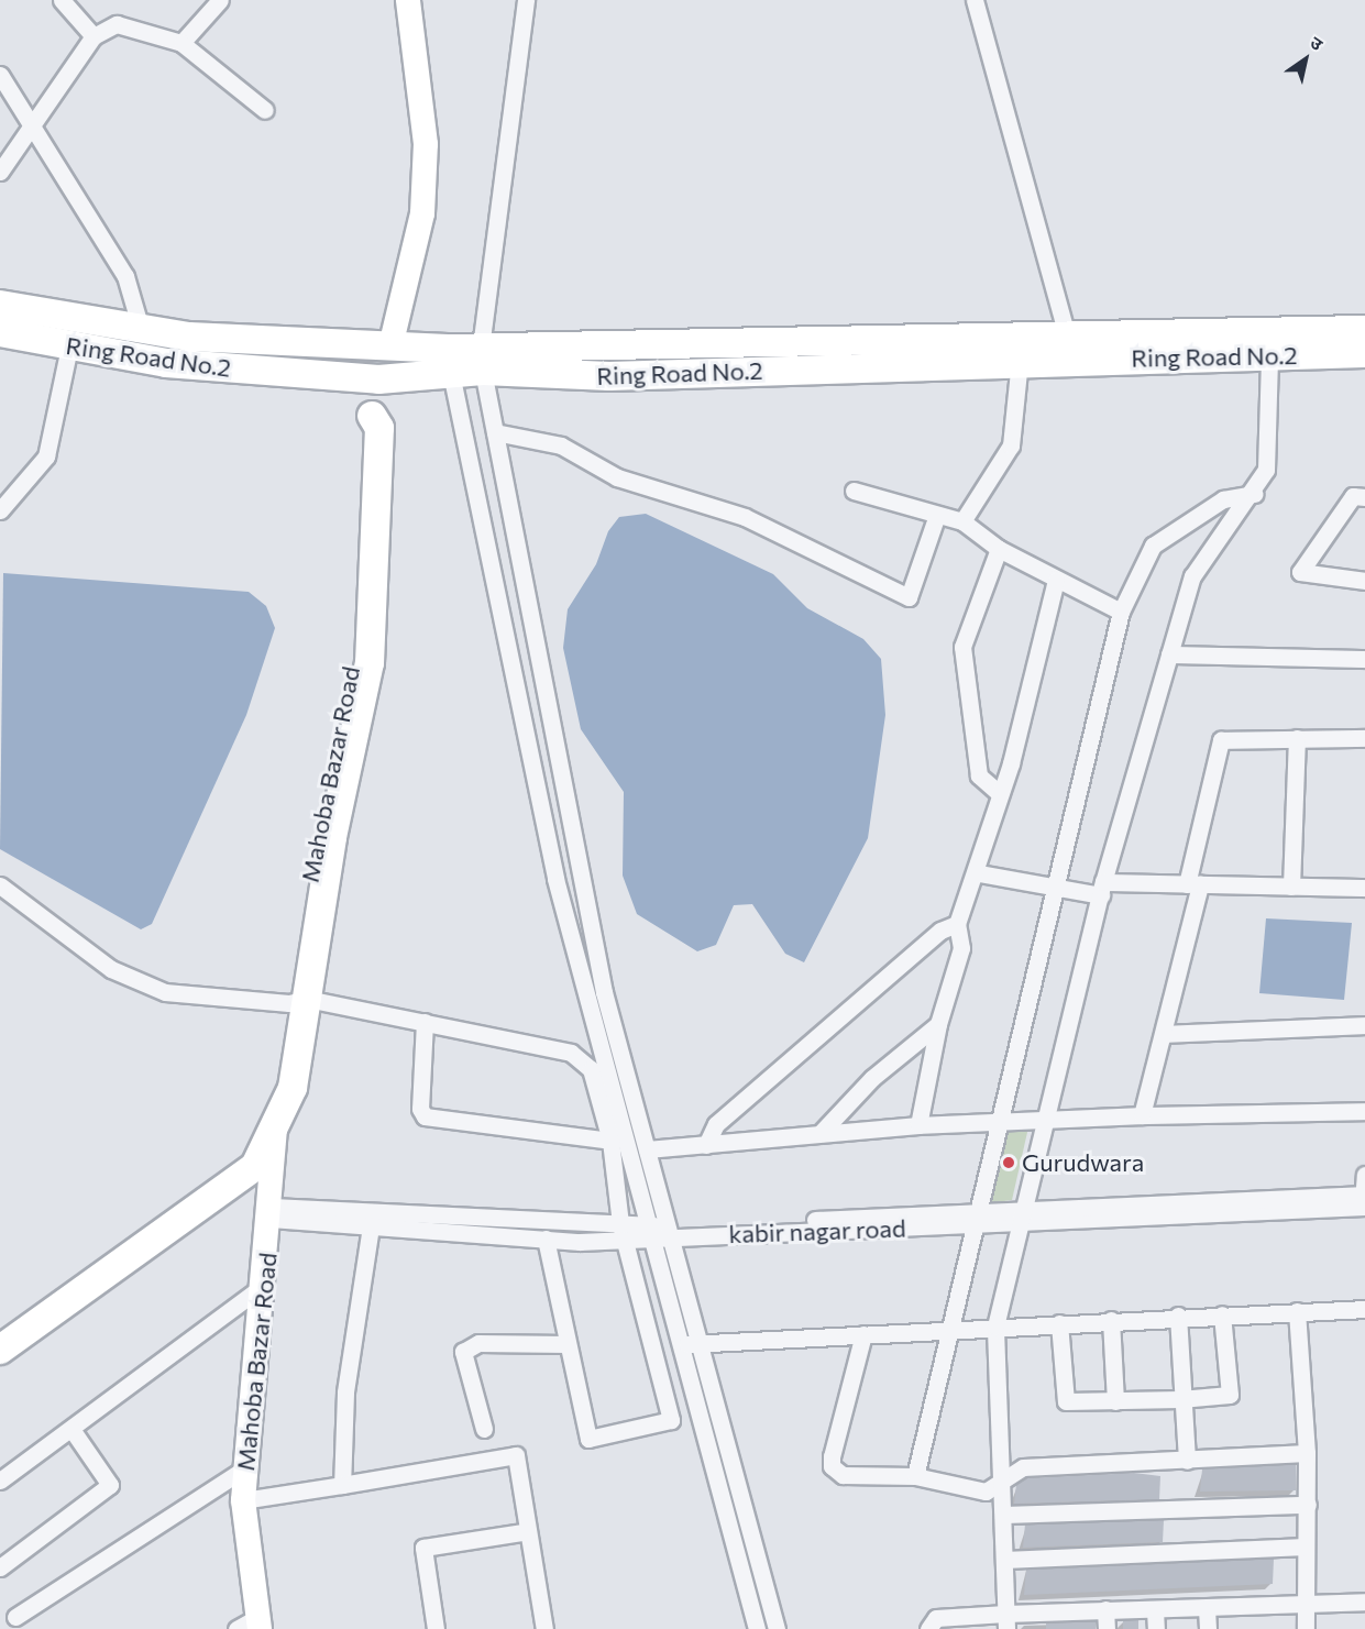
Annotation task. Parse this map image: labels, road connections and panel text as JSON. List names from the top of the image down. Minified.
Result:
{"streets":{"main road":["Ring Road No.2","Mahoba Bazar Road"],"street":["kabir nagar road"]},"crossings":[["Ring Road No.2","Mahoba Bazar Road"],["Mahoba Bazar Road","kabir nagar road"]],"places":["Gurudwara"],"north":"top right"}
